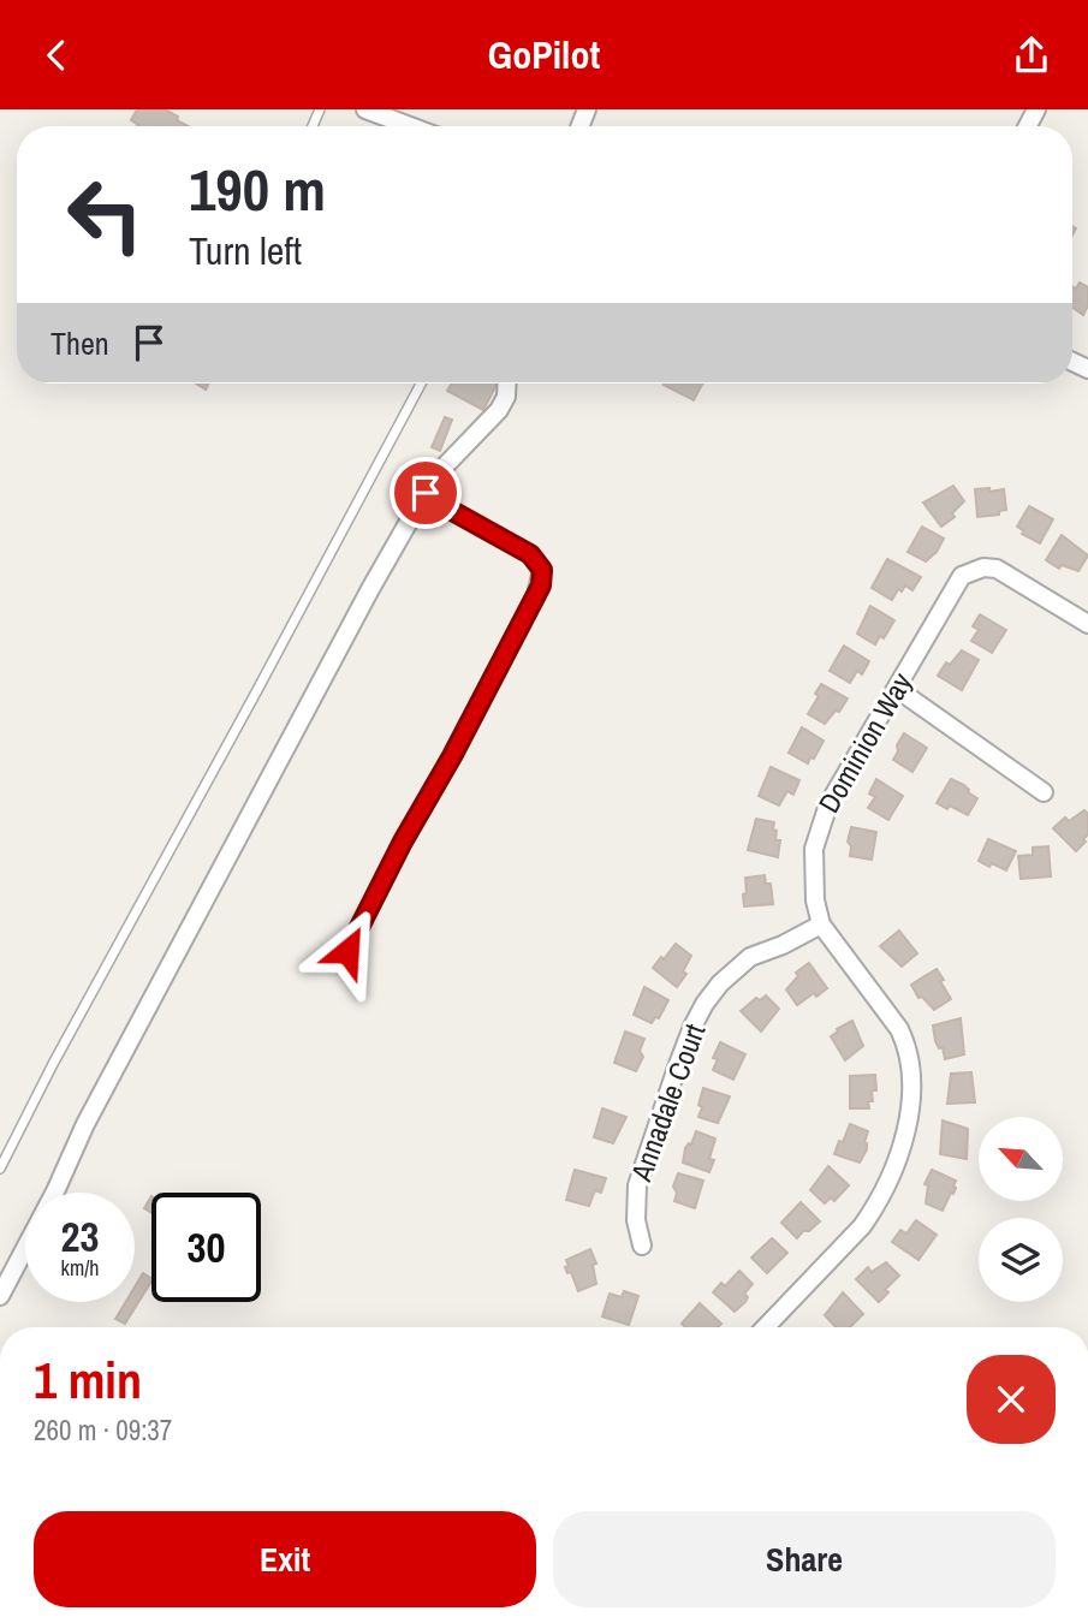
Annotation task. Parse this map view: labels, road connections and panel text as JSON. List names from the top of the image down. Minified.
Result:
{"streets":{"street":["Dominion Way","Annadale Court"]},"crossings":[["Dominion Way","Annadale Court"]],"north":"top left","page":{"header":"GoPilot","turn":["190 m","Turn left"],"then":"Then","speed":"23 km/h","limit":"30","heading":["1 min","260 m · 09:37"],"buttons":["Exit","Share"]}}
